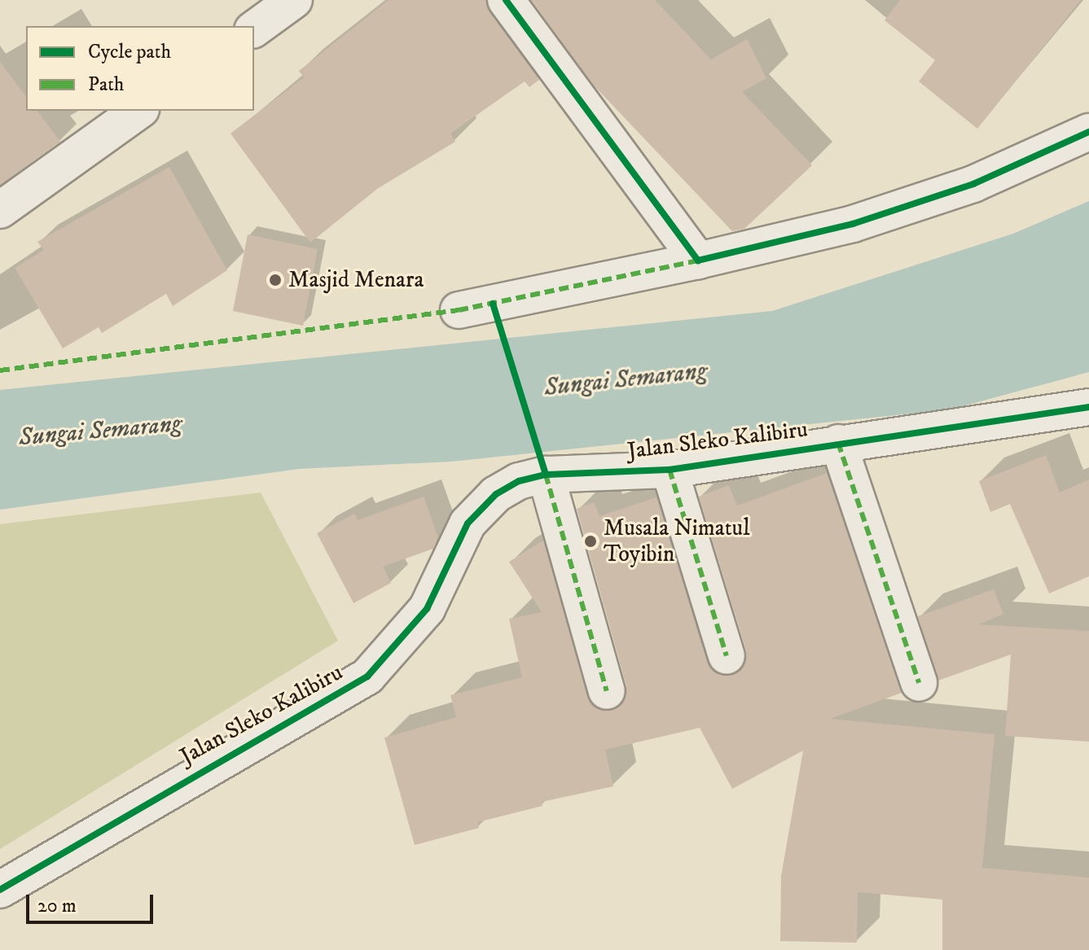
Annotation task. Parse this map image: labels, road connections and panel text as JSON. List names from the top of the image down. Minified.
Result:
{"streets":{"street":["Jalan Sleko Kalibiru"]},"water":["Sungai Semarang"],"places":["Masjid Menara","Musala Nimatul Toyibin"],"legend":["Cycle path","Path"],"scale_bar":"20 m"}
